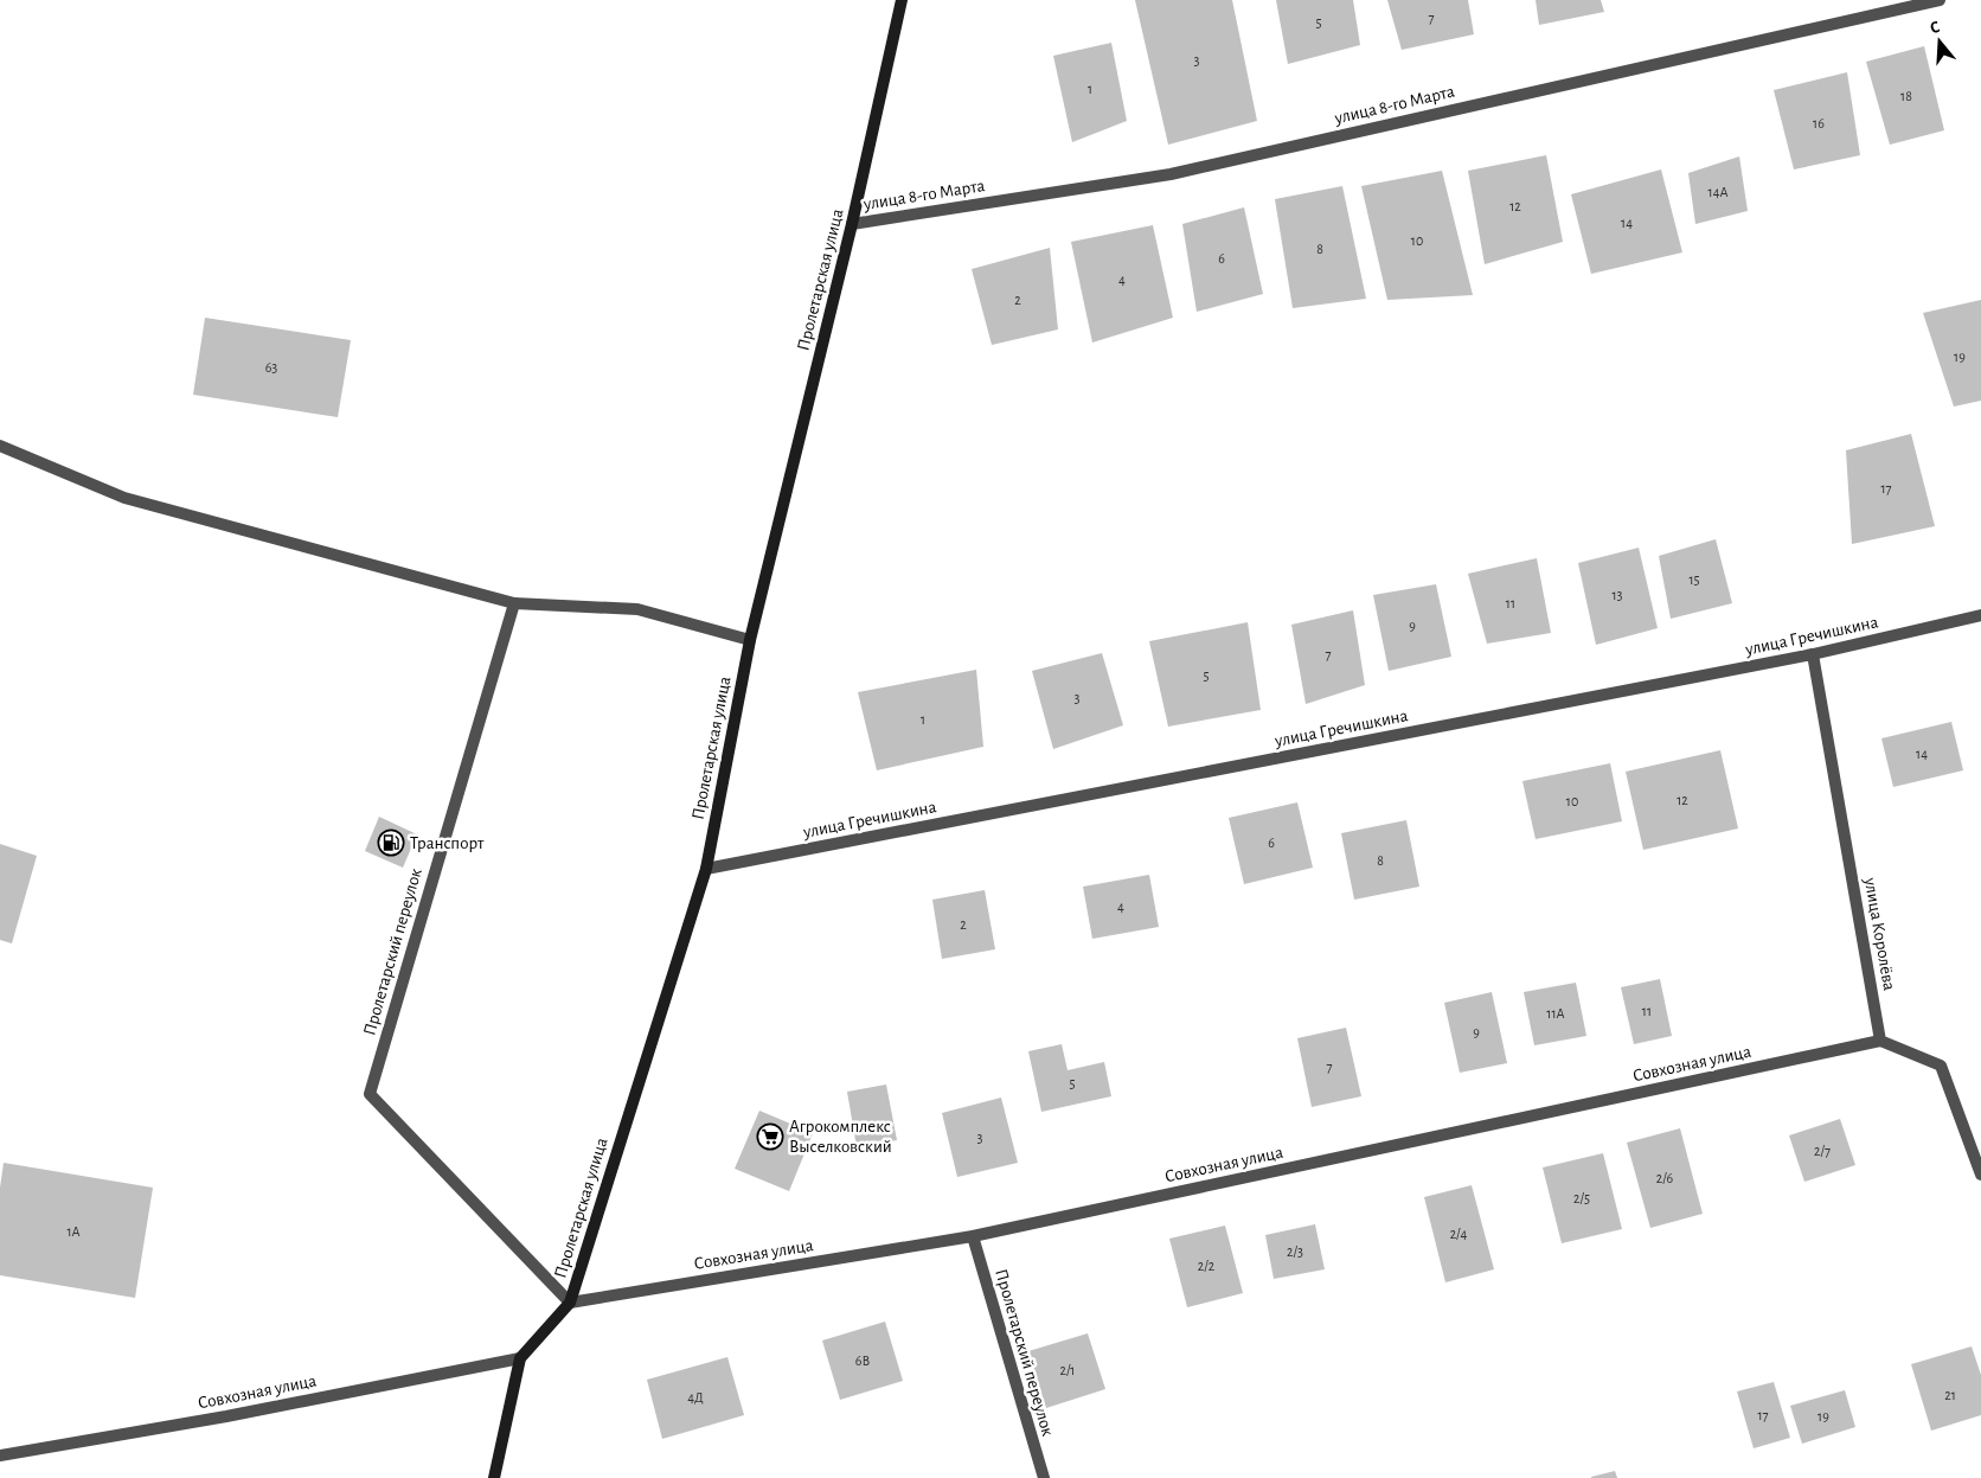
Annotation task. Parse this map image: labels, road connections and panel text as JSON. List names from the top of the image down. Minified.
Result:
{"streets":{"street":["улица 8-го Марта","Пролетарская улица","улица Гречишкина","улица Королёва","Пролетарский переулок","Совхозная улица"]},"crossings":[["улица 8-го Марта","Пролетарская улица"],["Пролетарская улица","улица Гречишкина"],["Пролетарская улица","Пролетарский переулок"],["Пролетарская улица","Совхозная улица"],["улица Гречишкина","улица Королёва"],["улица Королёва","Совхозная улица"],["Пролетарский переулок","Совхозная улица"]],"places":{"fuel station":["Транспорт"],"supermarket":["Агрокомплекс Выселковский"]},"house_numbers":["7","5","3","1","18","16","14А","12","14","10","8","6","4","2","19","63","17","15","13","11","9","7","5","3","1","14","12","10","6","8","4","2","11","11А","9","7","5","3","2/7","2/6","2/5","1А","2/4","2/3","2/2","6В","2/1","21","4Д","17","19"],"north":"top"}
